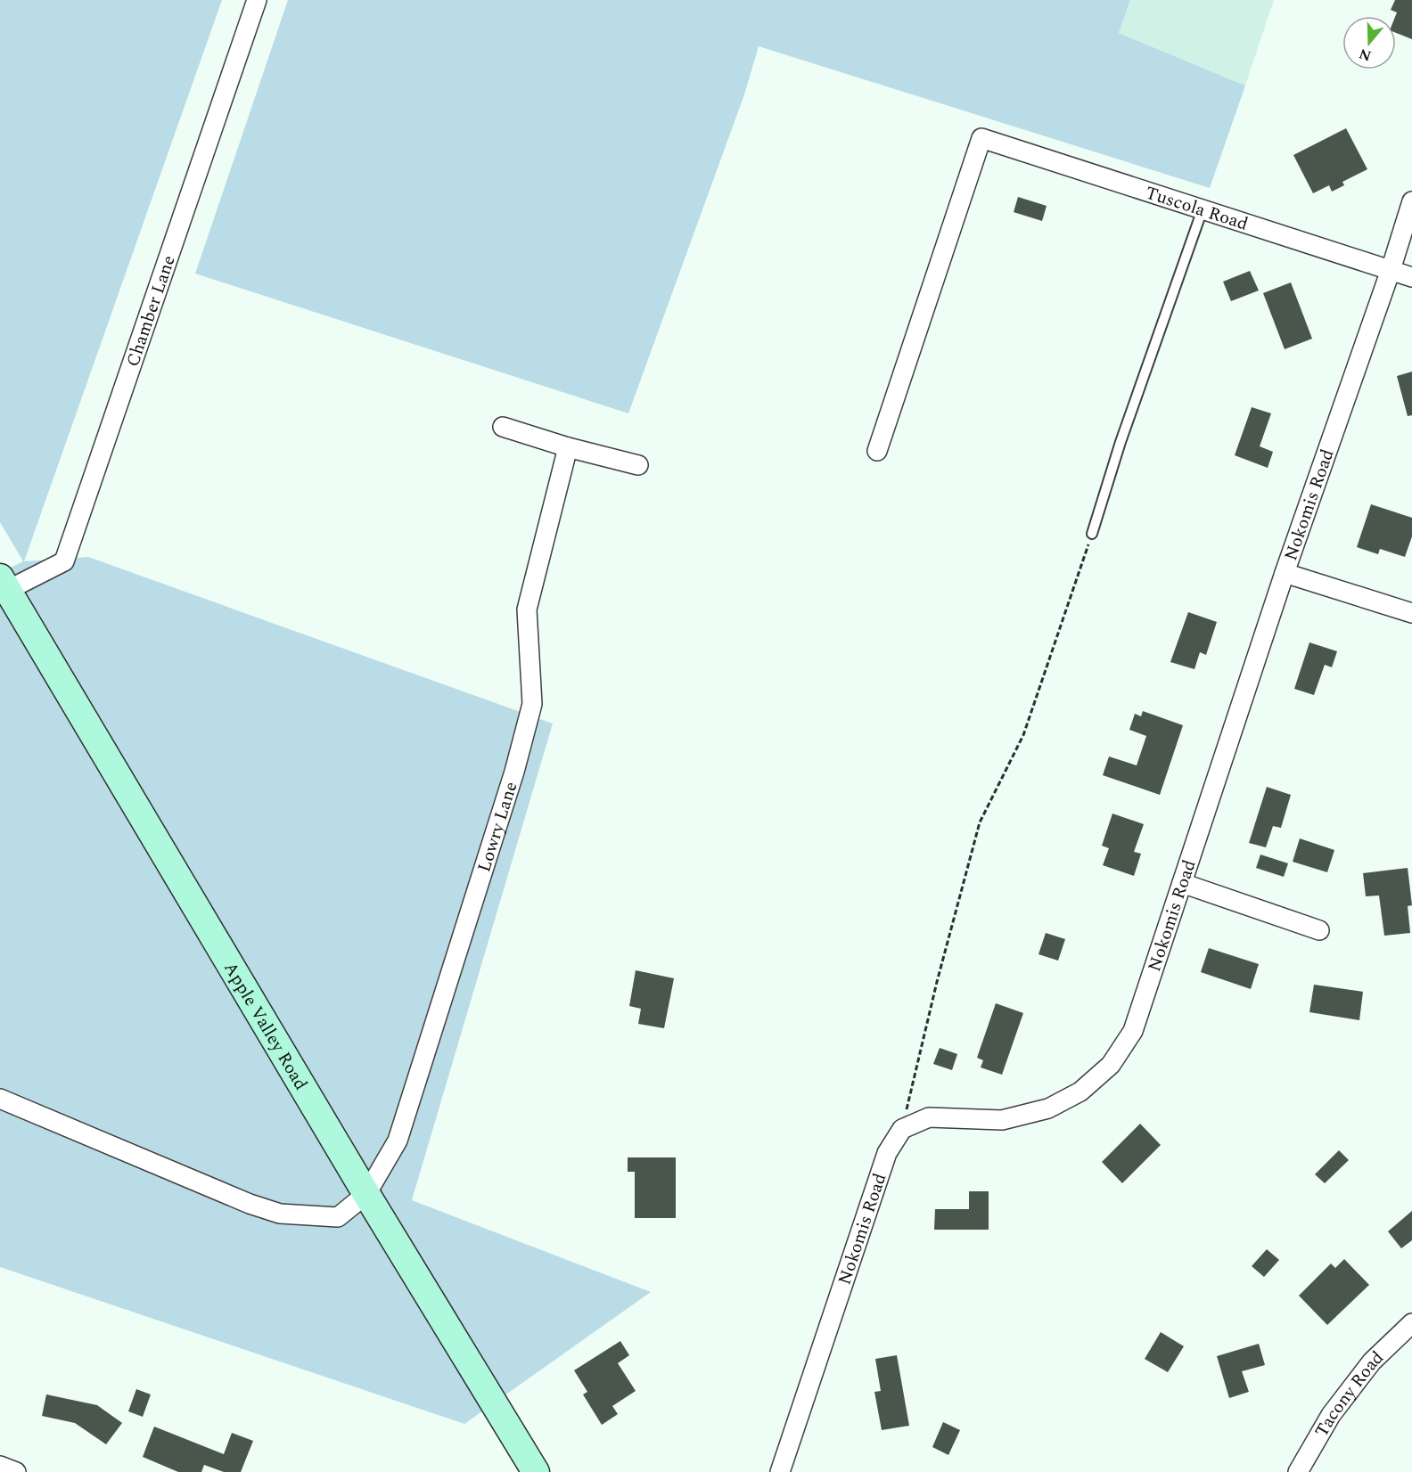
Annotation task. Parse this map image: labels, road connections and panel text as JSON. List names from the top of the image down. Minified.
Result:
{"streets":{"main road":["Apple Valley Road"],"street":["Tuscola Road","Chamber Lane","Nokomis Road","Lowry Lane","Tacony Road"]},"crossings":[["Tuscola Road","Nokomis Road"],["Chamber Lane","Apple Valley Road"],["Lowry Lane","Apple Valley Road"]],"north":"bottom"}
